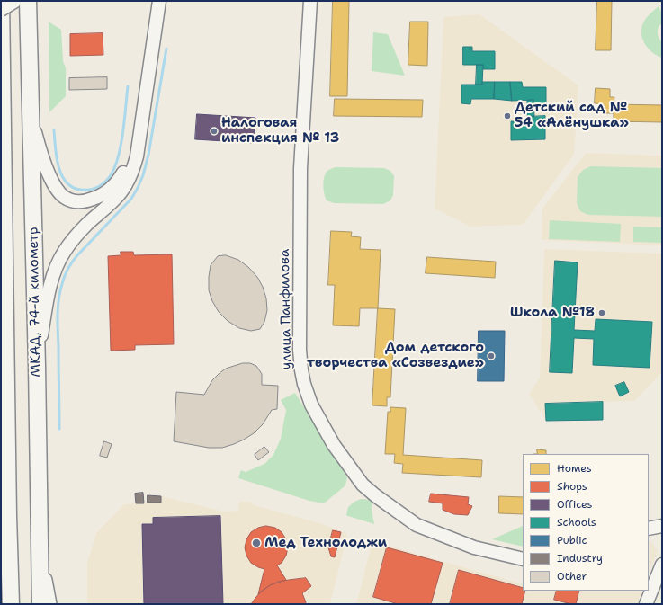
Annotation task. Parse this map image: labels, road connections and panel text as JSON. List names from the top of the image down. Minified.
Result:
{"streets":{"highway":["МКАД, 74-й километр"],"main road":["улица Панфилова"]},"places":["Детский сад № 54 «Алёнушка»","Налоговая инспекция № 13","Школа №18","Дом детского творчества «Созвездие»","Мед Технолоджи"],"legend":["Homes","Shops","Offices","Schools","Public","Industry","Other"]}
